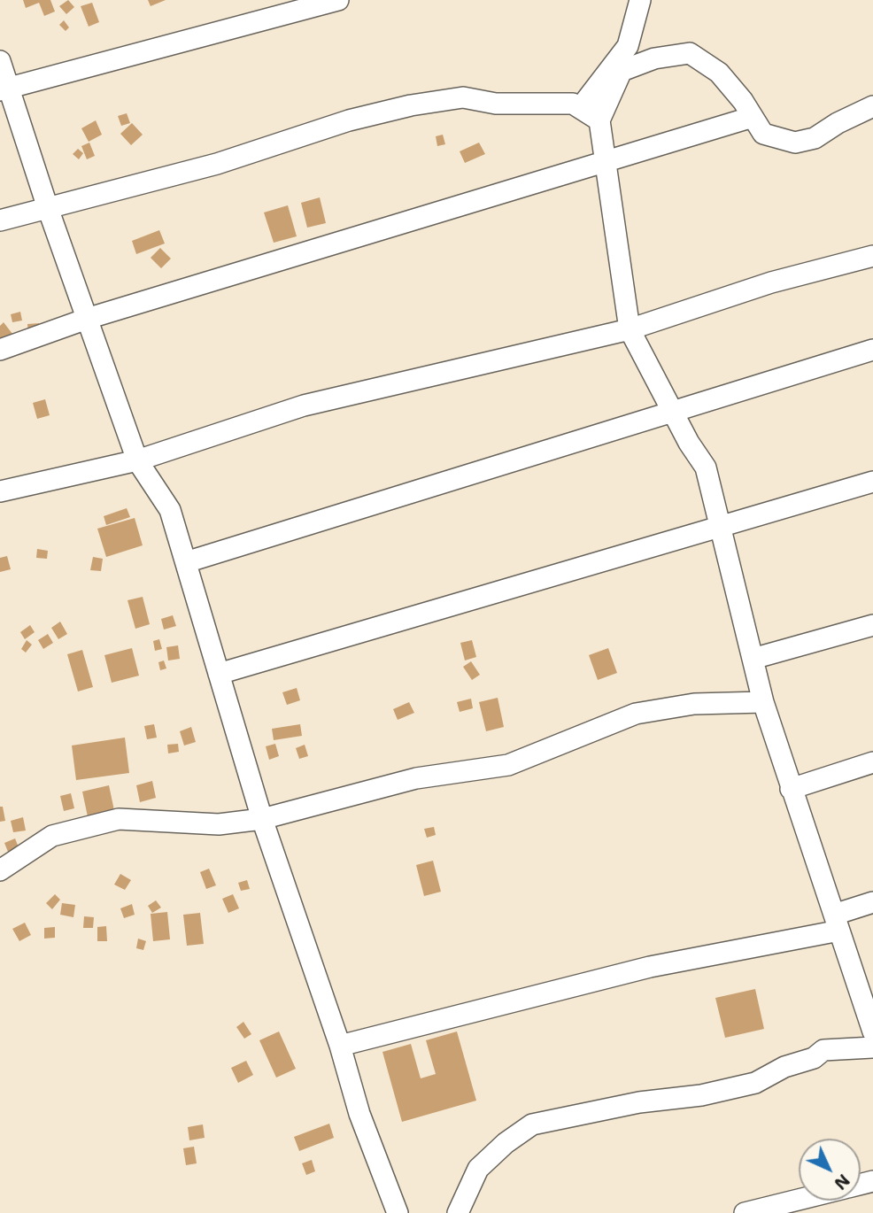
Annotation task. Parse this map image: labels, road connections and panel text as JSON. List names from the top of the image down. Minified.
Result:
{"north":"bottom right"}
